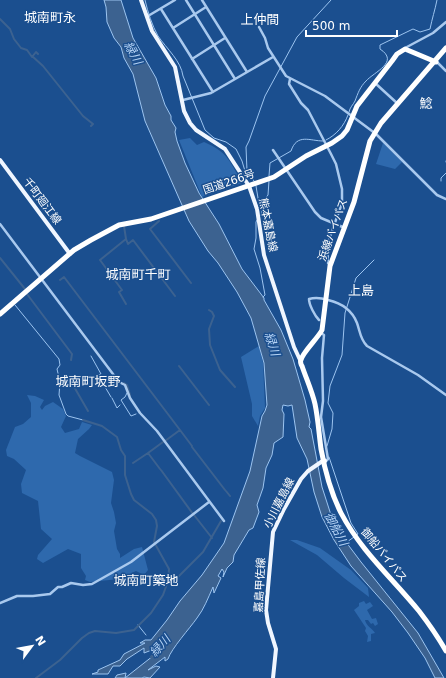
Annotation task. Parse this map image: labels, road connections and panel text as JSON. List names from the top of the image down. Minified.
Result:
{"streets":{"highway":["国道266号","浜線バイパス","御船バイパス"],"main road":["千町廻江線","熊本嘉島線","小川嘉島線","嘉島甲佐線"]},"crossings":[["国道266号","千町廻江線"],["国道266号","熊本嘉島線"],["熊本嘉島線","浜線バイパス"],["小川嘉島線","御船バイパス"],["小川嘉島線","嘉島甲佐線"]],"districts":["城南町永","上仲間","鯰","城南町千町","上島","城南町坂野","城南町築地"],"water":["緑川","御船川"],"scale_bar":"500 m","north":"top right"}
